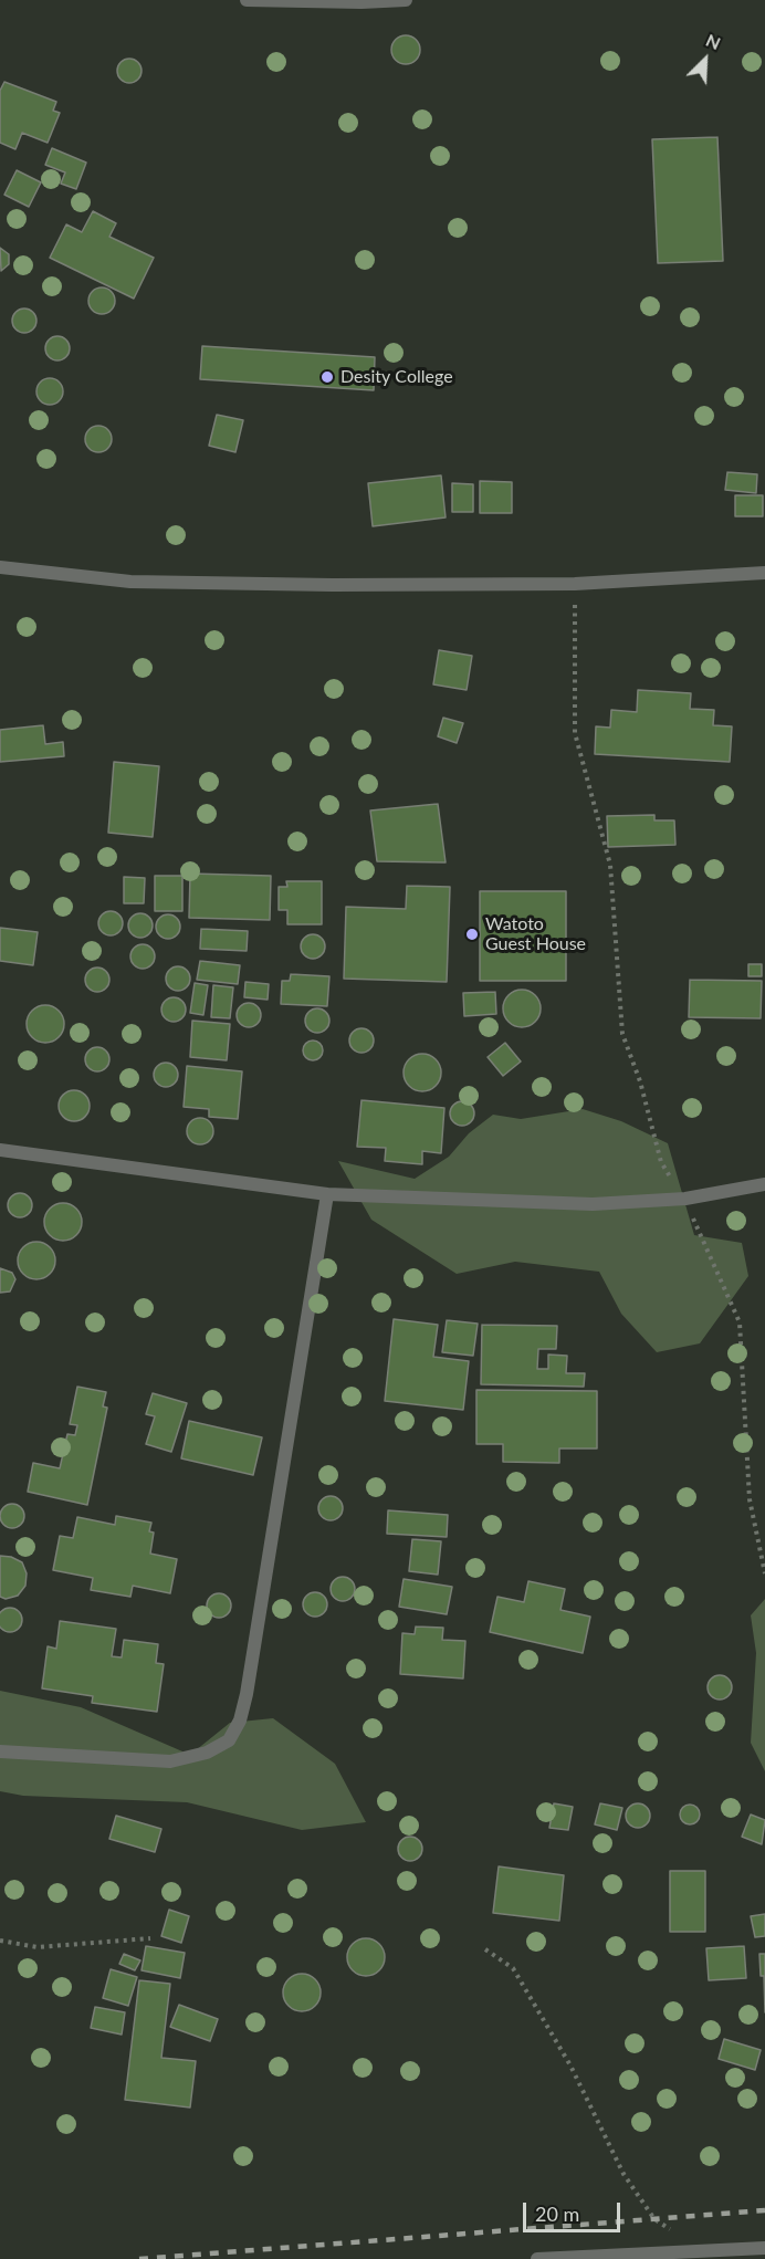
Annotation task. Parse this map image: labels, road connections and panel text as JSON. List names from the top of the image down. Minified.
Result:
{"places":["Desity College","Watoto Guest House"],"scale_bar":"20 m","north":"top right"}
